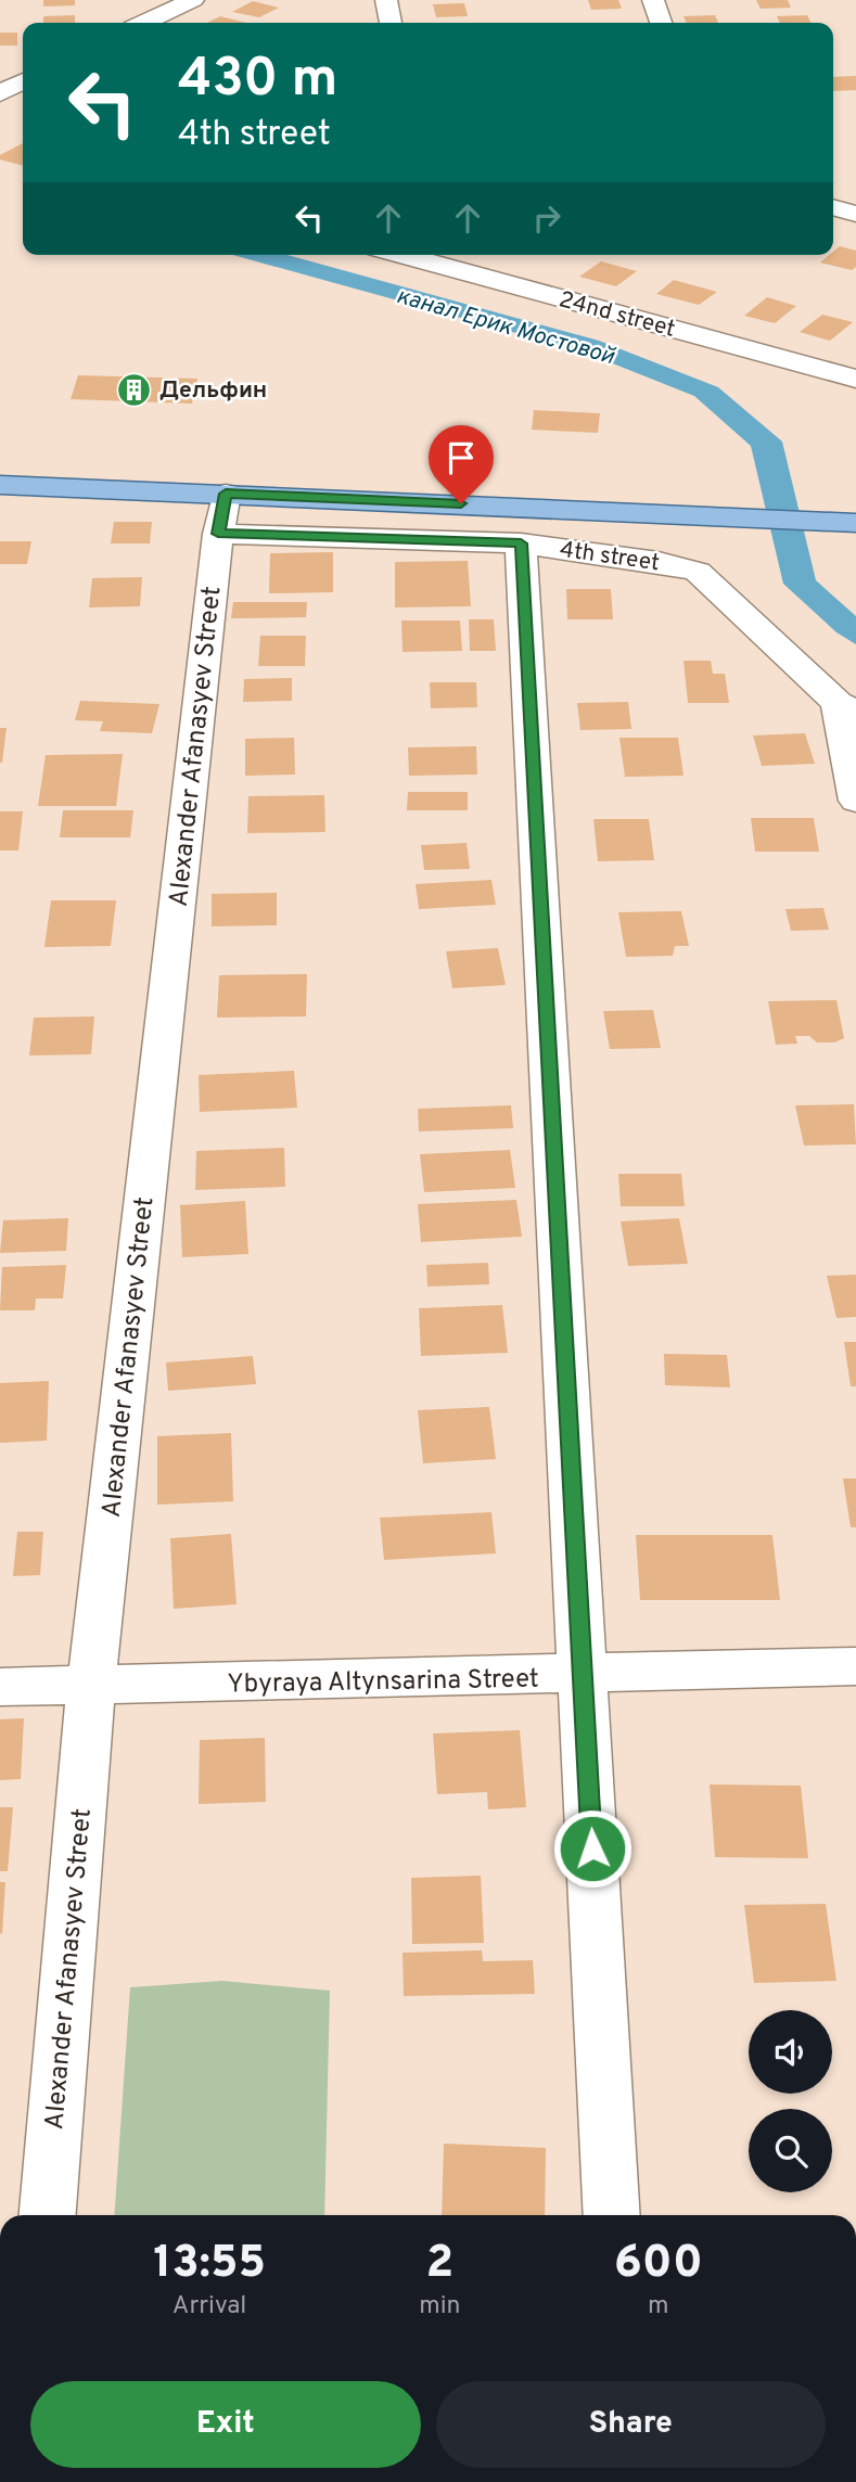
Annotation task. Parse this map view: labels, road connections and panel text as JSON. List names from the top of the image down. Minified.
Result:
{"streets":{"street":["24nd street","4th street","Alexander Afanasyev Street","Ybyraya Altynsarina Street"]},"crossings":[["4th street","Alexander Afanasyev Street"],["Alexander Afanasyev Street","Ybyraya Altynsarina Street"]],"water":["канал Ерик Мостовой"],"places":{"building":["Дельфин"]},"page":{"turn":["430 m","4th street"],"eta":["13:55","Arrival","2","min","600","m"],"buttons":["Exit","Share"]}}
